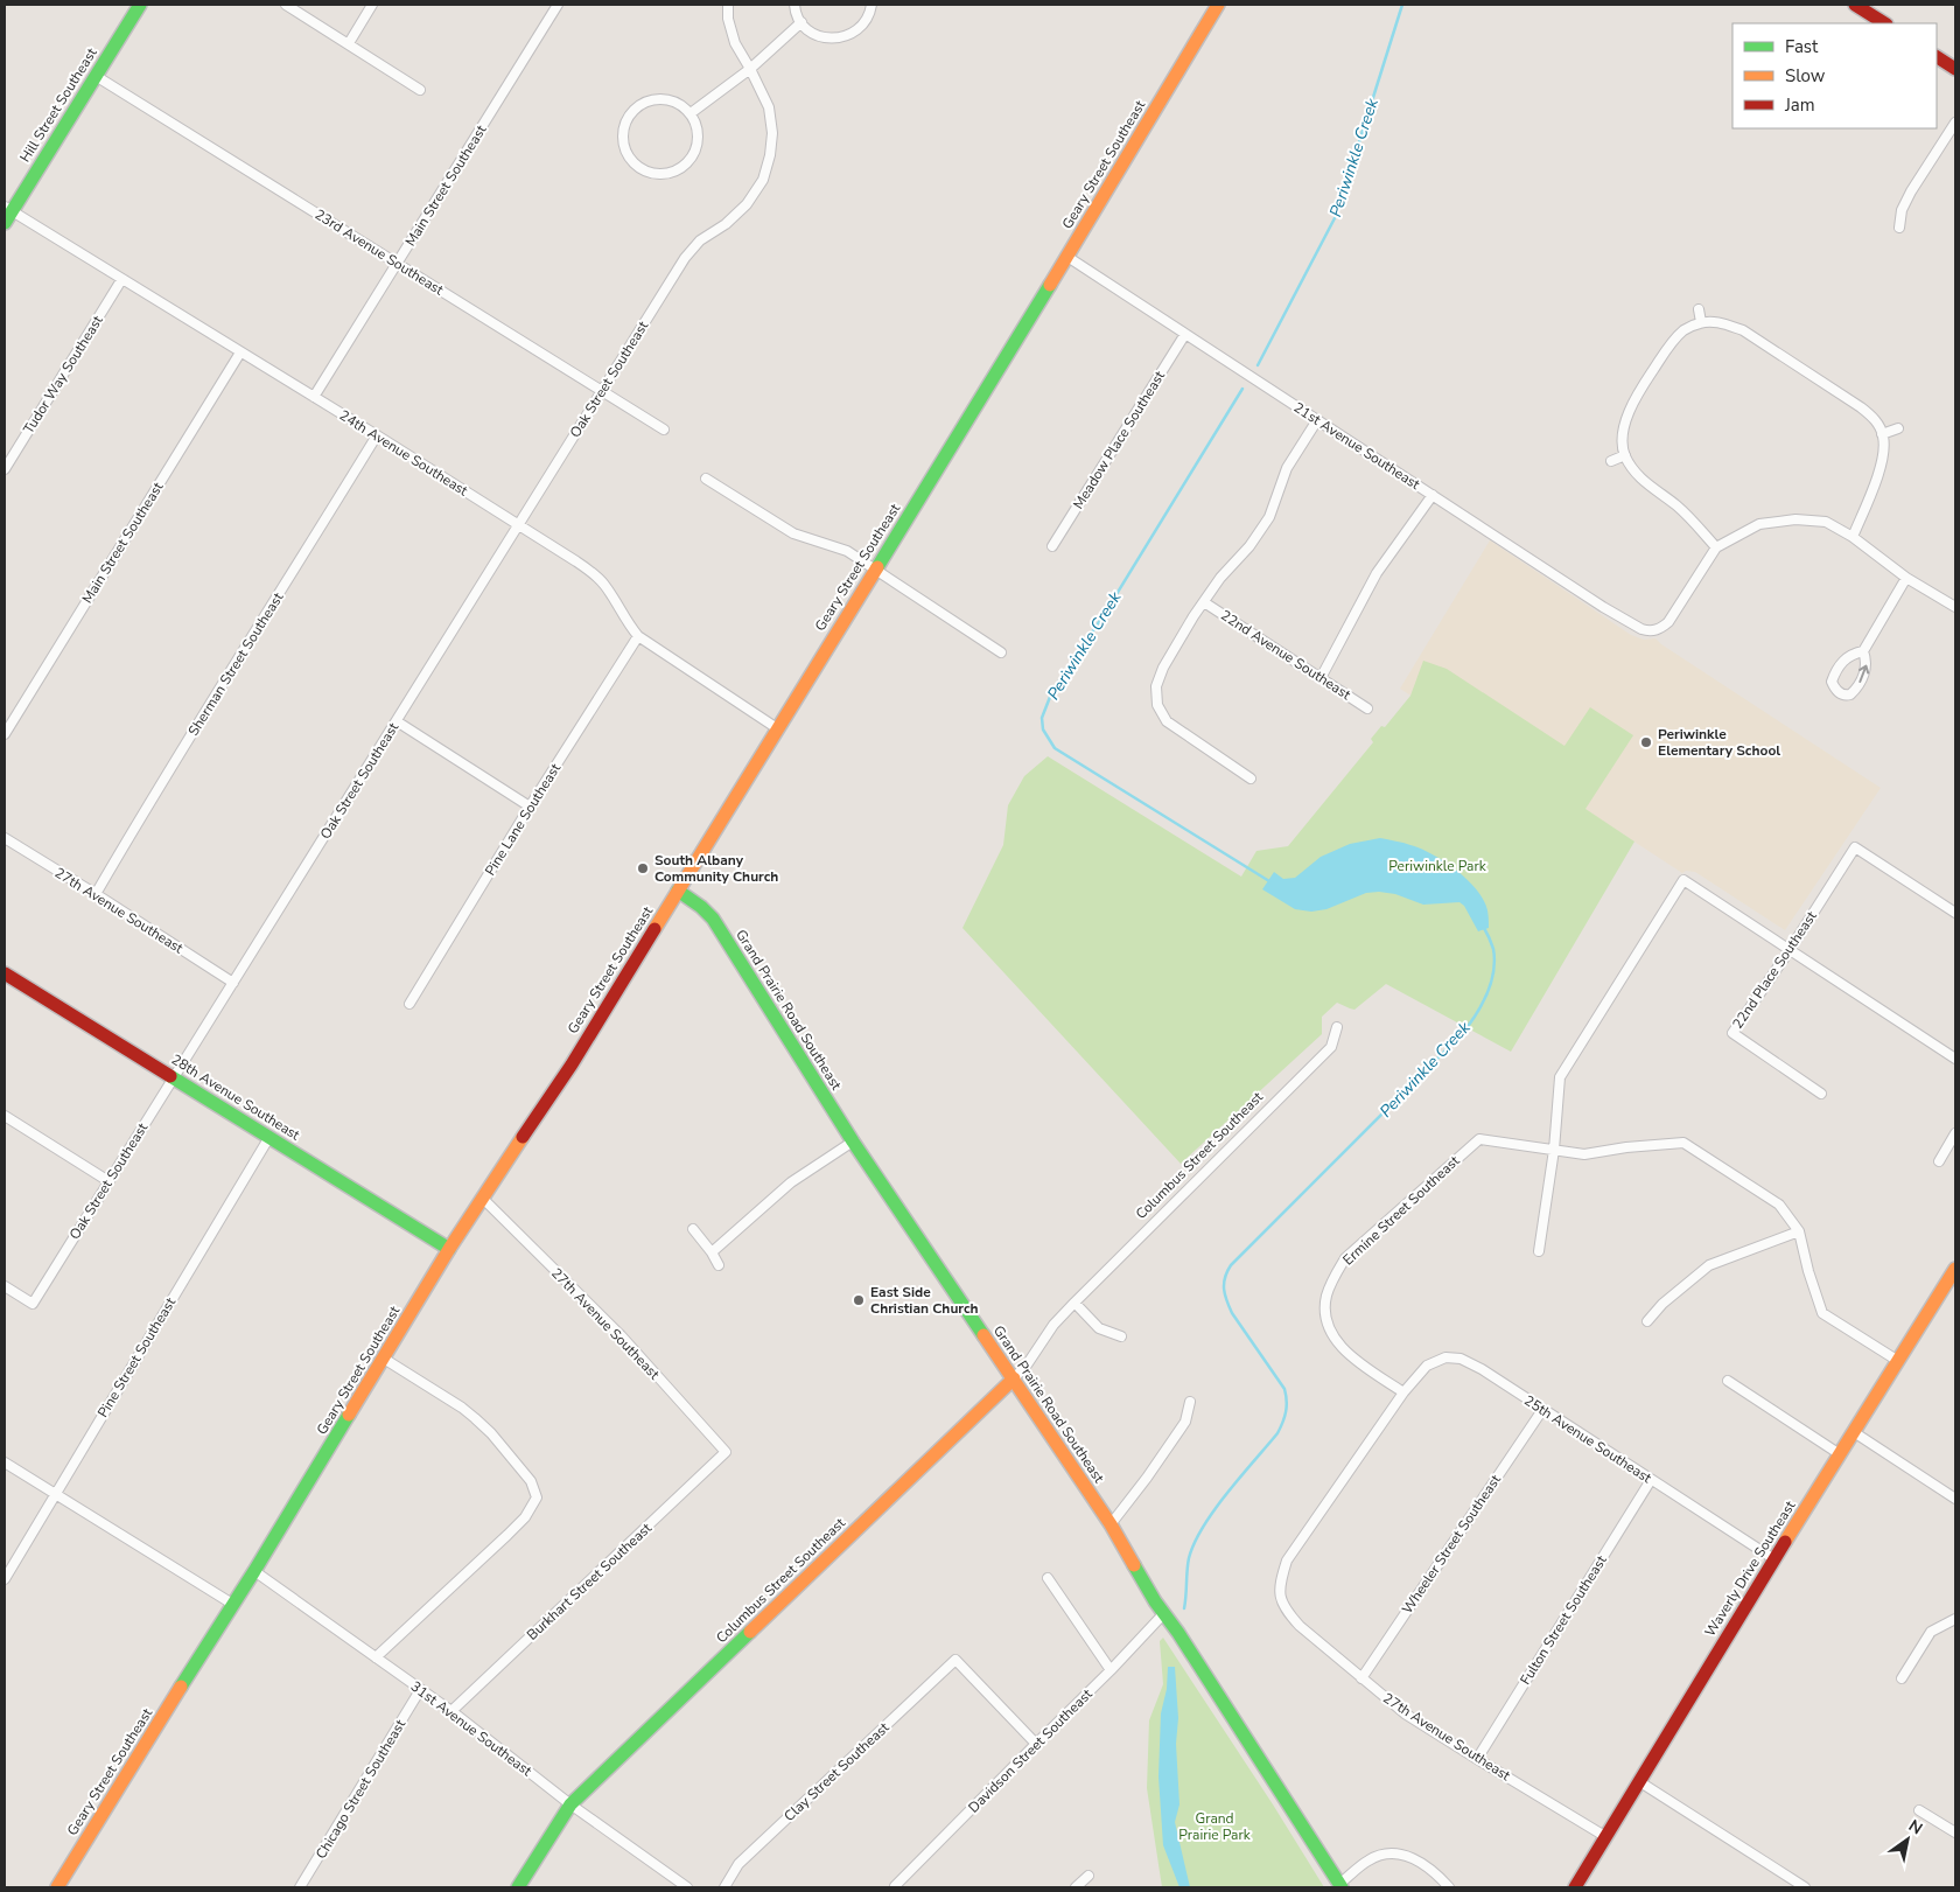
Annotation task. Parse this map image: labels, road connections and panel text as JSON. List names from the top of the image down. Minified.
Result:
{"streets":{"main road":["Hill Street Southeast","Geary Street Southeast","Grand Prairie Road Southeast","28th Avenue Southeast","Columbus Street Southeast","Waverly Drive Southeast"],"street":["Main Street Southeast","23rd Avenue Southeast","Tudor Way Southeast","Oak Street Southeast","Meadow Place Southeast","21st Avenue Southeast","24th Avenue Southeast","22nd Avenue Southeast","Sherman Street Southeast","Pine Lane Southeast","27th Avenue Southeast","22nd Place Southeast","Ermine Street Southeast","Pine Street Southeast","25th Avenue Southeast","Wheeler Street Southeast","Burkhart Street Southeast","Fulton Street Southeast","31st Avenue Southeast","Davidson Street Southeast","Clay Street Southeast","Chicago Street Southeast"]},"crossings":[["Hill Street Southeast","23rd Avenue Southeast"],["Hill Street Southeast","24th Avenue Southeast"],["Geary Street Southeast","21st Avenue Southeast"],["Geary Street Southeast","24th Avenue Southeast"],["Geary Street Southeast","27th Avenue Southeast"],["Geary Street Southeast","Grand Prairie Road Southeast"],["Geary Street Southeast","28th Avenue Southeast"],["Geary Street Southeast","31st Avenue Southeast"],["Main Street Southeast","23rd Avenue Southeast"],["Main Street Southeast","24th Avenue Southeast"],["23rd Avenue Southeast","Oak Street Southeast"],["Tudor Way Southeast","24th Avenue Southeast"],["Oak Street Southeast","24th Avenue Southeast"],["Oak Street Southeast","27th Avenue Southeast"],["Oak Street Southeast","28th Avenue Southeast"],["Meadow Place Southeast","21st Avenue Southeast"],["24th Avenue Southeast","Sherman Street Southeast"],["24th Avenue Southeast","Pine Lane Southeast"],["Sherman Street Southeast","27th Avenue Southeast"],["27th Avenue Southeast","Ermine Street Southeast"],["27th Avenue Southeast","25th Avenue Southeast"],["27th Avenue Southeast","Wheeler Street Southeast"],["27th Avenue Southeast","Waverly Drive Southeast"],["27th Avenue Southeast","Burkhart Street Southeast"],["27th Avenue Southeast","Fulton Street Southeast"],["Grand Prairie Road Southeast","Columbus Street Southeast"],["Grand Prairie Road Southeast","Davidson Street Southeast"],["28th Avenue Southeast","Pine Street Southeast"],["Columbus Street Southeast","31st Avenue Southeast"],["Ermine Street Southeast","25th Avenue Southeast"],["25th Avenue Southeast","Wheeler Street Southeast"],["25th Avenue Southeast","Waverly Drive Southeast"],["25th Avenue Southeast","Fulton Street Southeast"],["Burkhart Street Southeast","31st Avenue Southeast"],["31st Avenue Southeast","Chicago Street Southeast"],["Davidson Street Southeast","Clay Street Southeast"]],"water":["Periwinkle Creek"],"parks":["Periwinkle Park","Grand Prairie Park"],"places":["Periwinkle Elementary School","South Albany Community Church","East Side Christian Church"],"legend":["Fast","Slow","Jam"],"north":"top right"}
